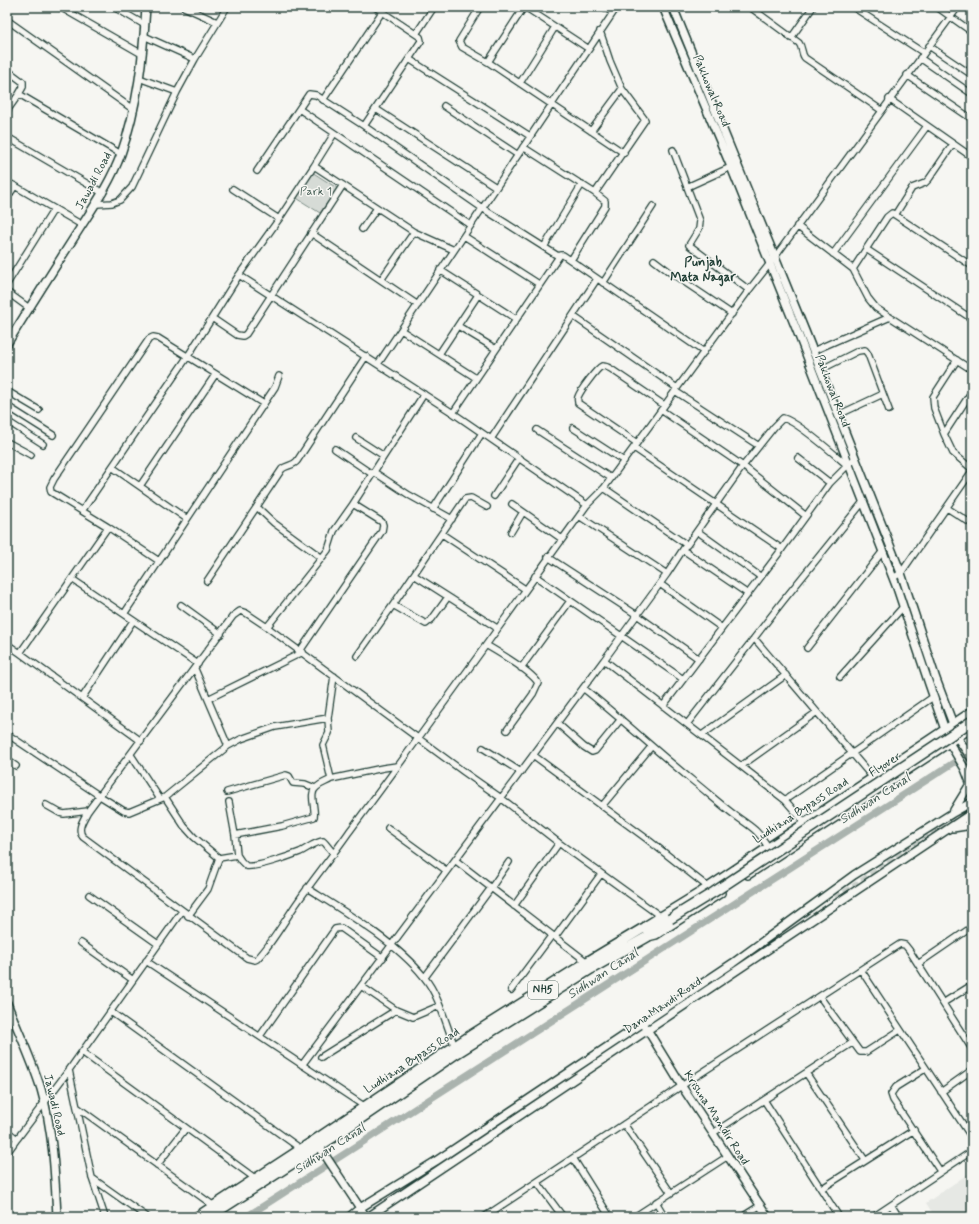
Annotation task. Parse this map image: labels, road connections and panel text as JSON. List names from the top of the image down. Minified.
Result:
{"streets":{"highway":["Flyover","Ludhiana Bypass Road","NH5"],"street":["Pakhowal Road","Jawadi Road","Dana Mandi Road","Krishna Mandir Road"]},"crossings":[["Pakhowal Road","Ludhiana Bypass Road"],["Flyover","Ludhiana Bypass Road"],["Dana Mandi Road","Krishna Mandir Road"]],"districts":["Punjab Mata Nagar"],"water":["Sidhwan Canal"],"parks":["Park 1"]}
